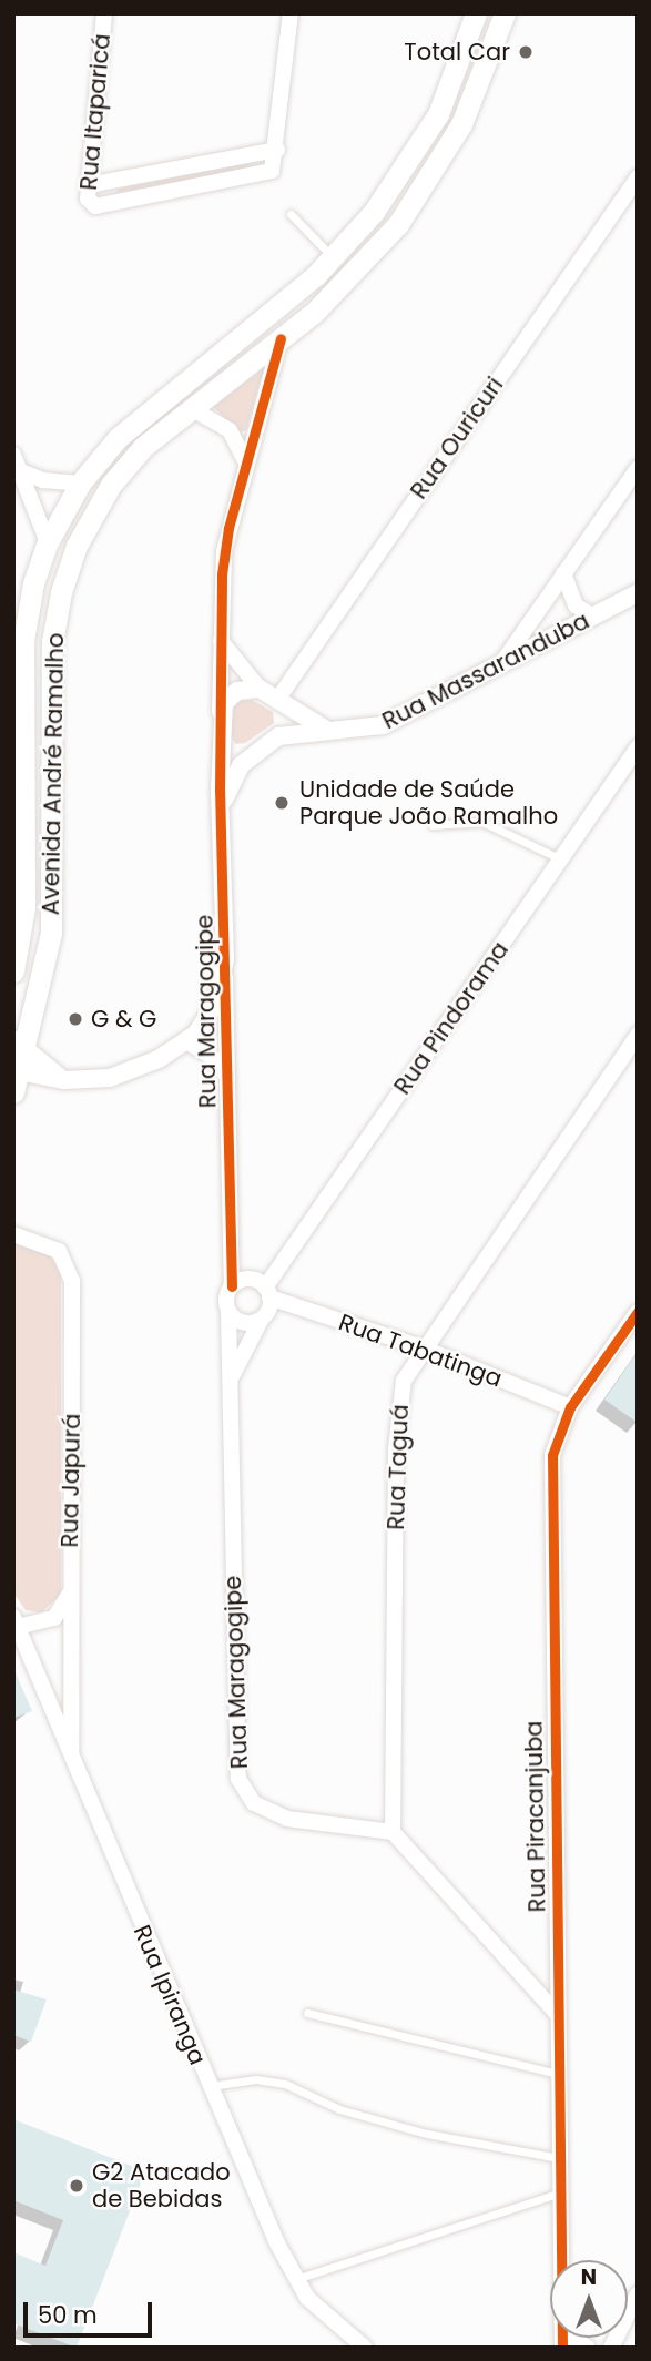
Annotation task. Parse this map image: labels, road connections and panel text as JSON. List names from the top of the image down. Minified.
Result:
{"streets":{"main road":["Avenida André Ramalho"],"street":["Rua Itaparicá","Rua Ouricuri","Rua Massaranduba","Rua Maragogipe","Rua Pindorama","Rua Tabatinga","Rua Taguá","Rua Japurá","Rua Piracanjuba","Rua Ipiranga"]},"crossings":[["Rua Ouricuri","Rua Massaranduba"],["Rua Ouricuri","Rua Maragogipe"],["Rua Massaranduba","Rua Maragogipe"],["Rua Maragogipe","Rua Pindorama"],["Rua Maragogipe","Rua Tabatinga"],["Rua Maragogipe","Rua Taguá"],["Rua Pindorama","Rua Tabatinga"],["Rua Tabatinga","Rua Taguá"],["Rua Tabatinga","Rua Piracanjuba"],["Rua Japurá","Rua Ipiranga"]],"places":["Total Car","Unidade de Saúde Parque João Ramalho","G & G","G2 Atacado de Bebidas"],"scale_bar":"50 m","north":"top"}
